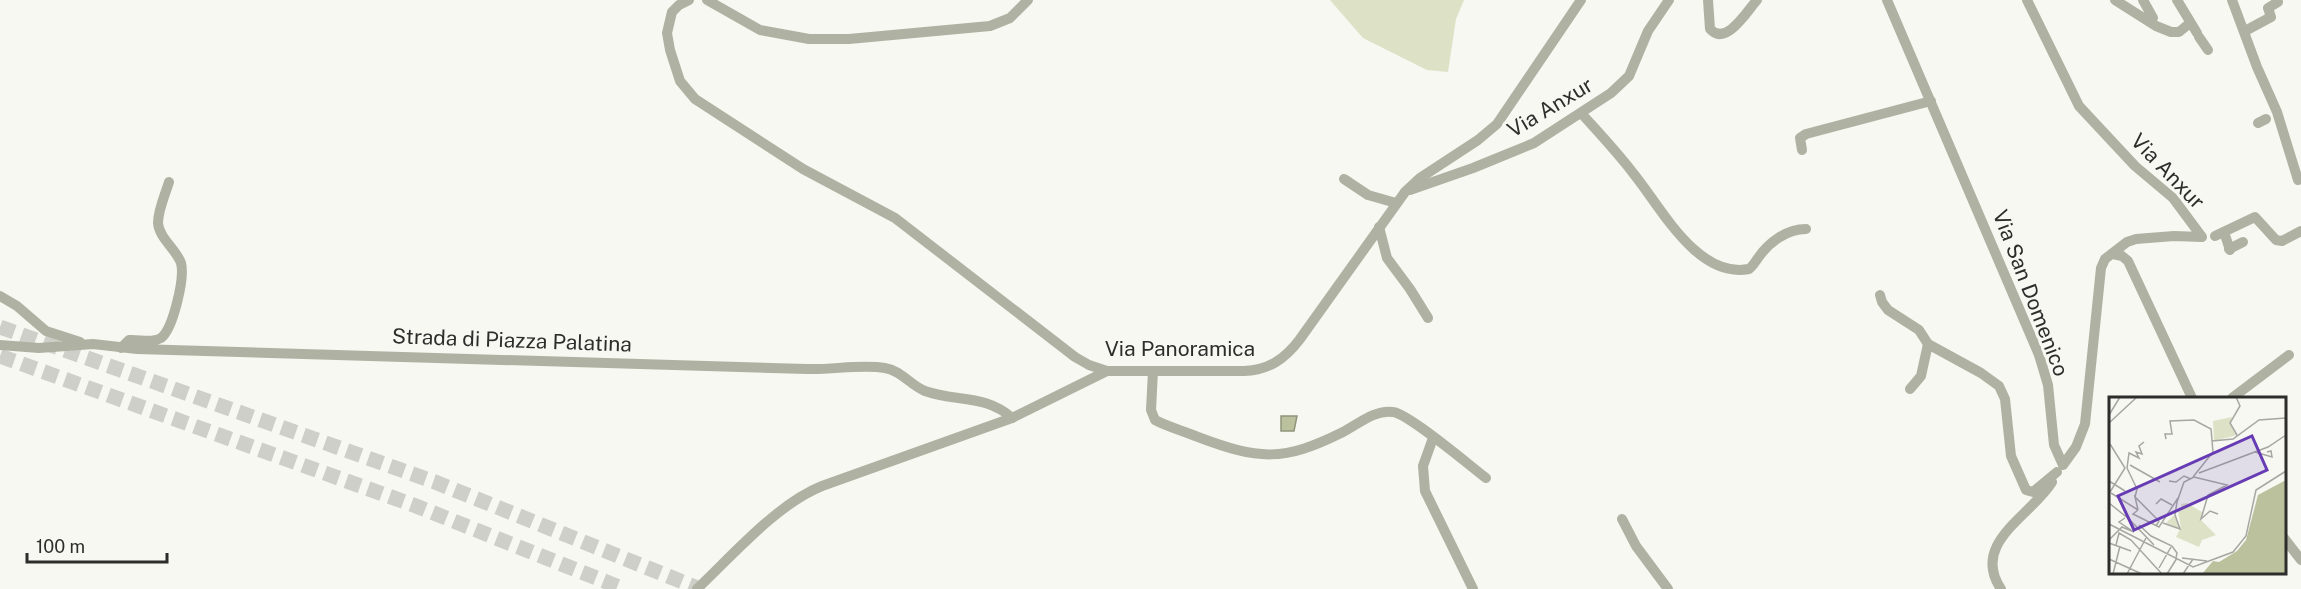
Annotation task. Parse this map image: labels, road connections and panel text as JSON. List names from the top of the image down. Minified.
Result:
{"streets":{"street":["Via Anxur","Via San Domenico","Strada di Piazza Palatina","Via Panoramica"]},"crossings":[["Via Anxur","Via San Domenico"],["Via Anxur","Via Panoramica"]],"scale_bar":"100 m"}
